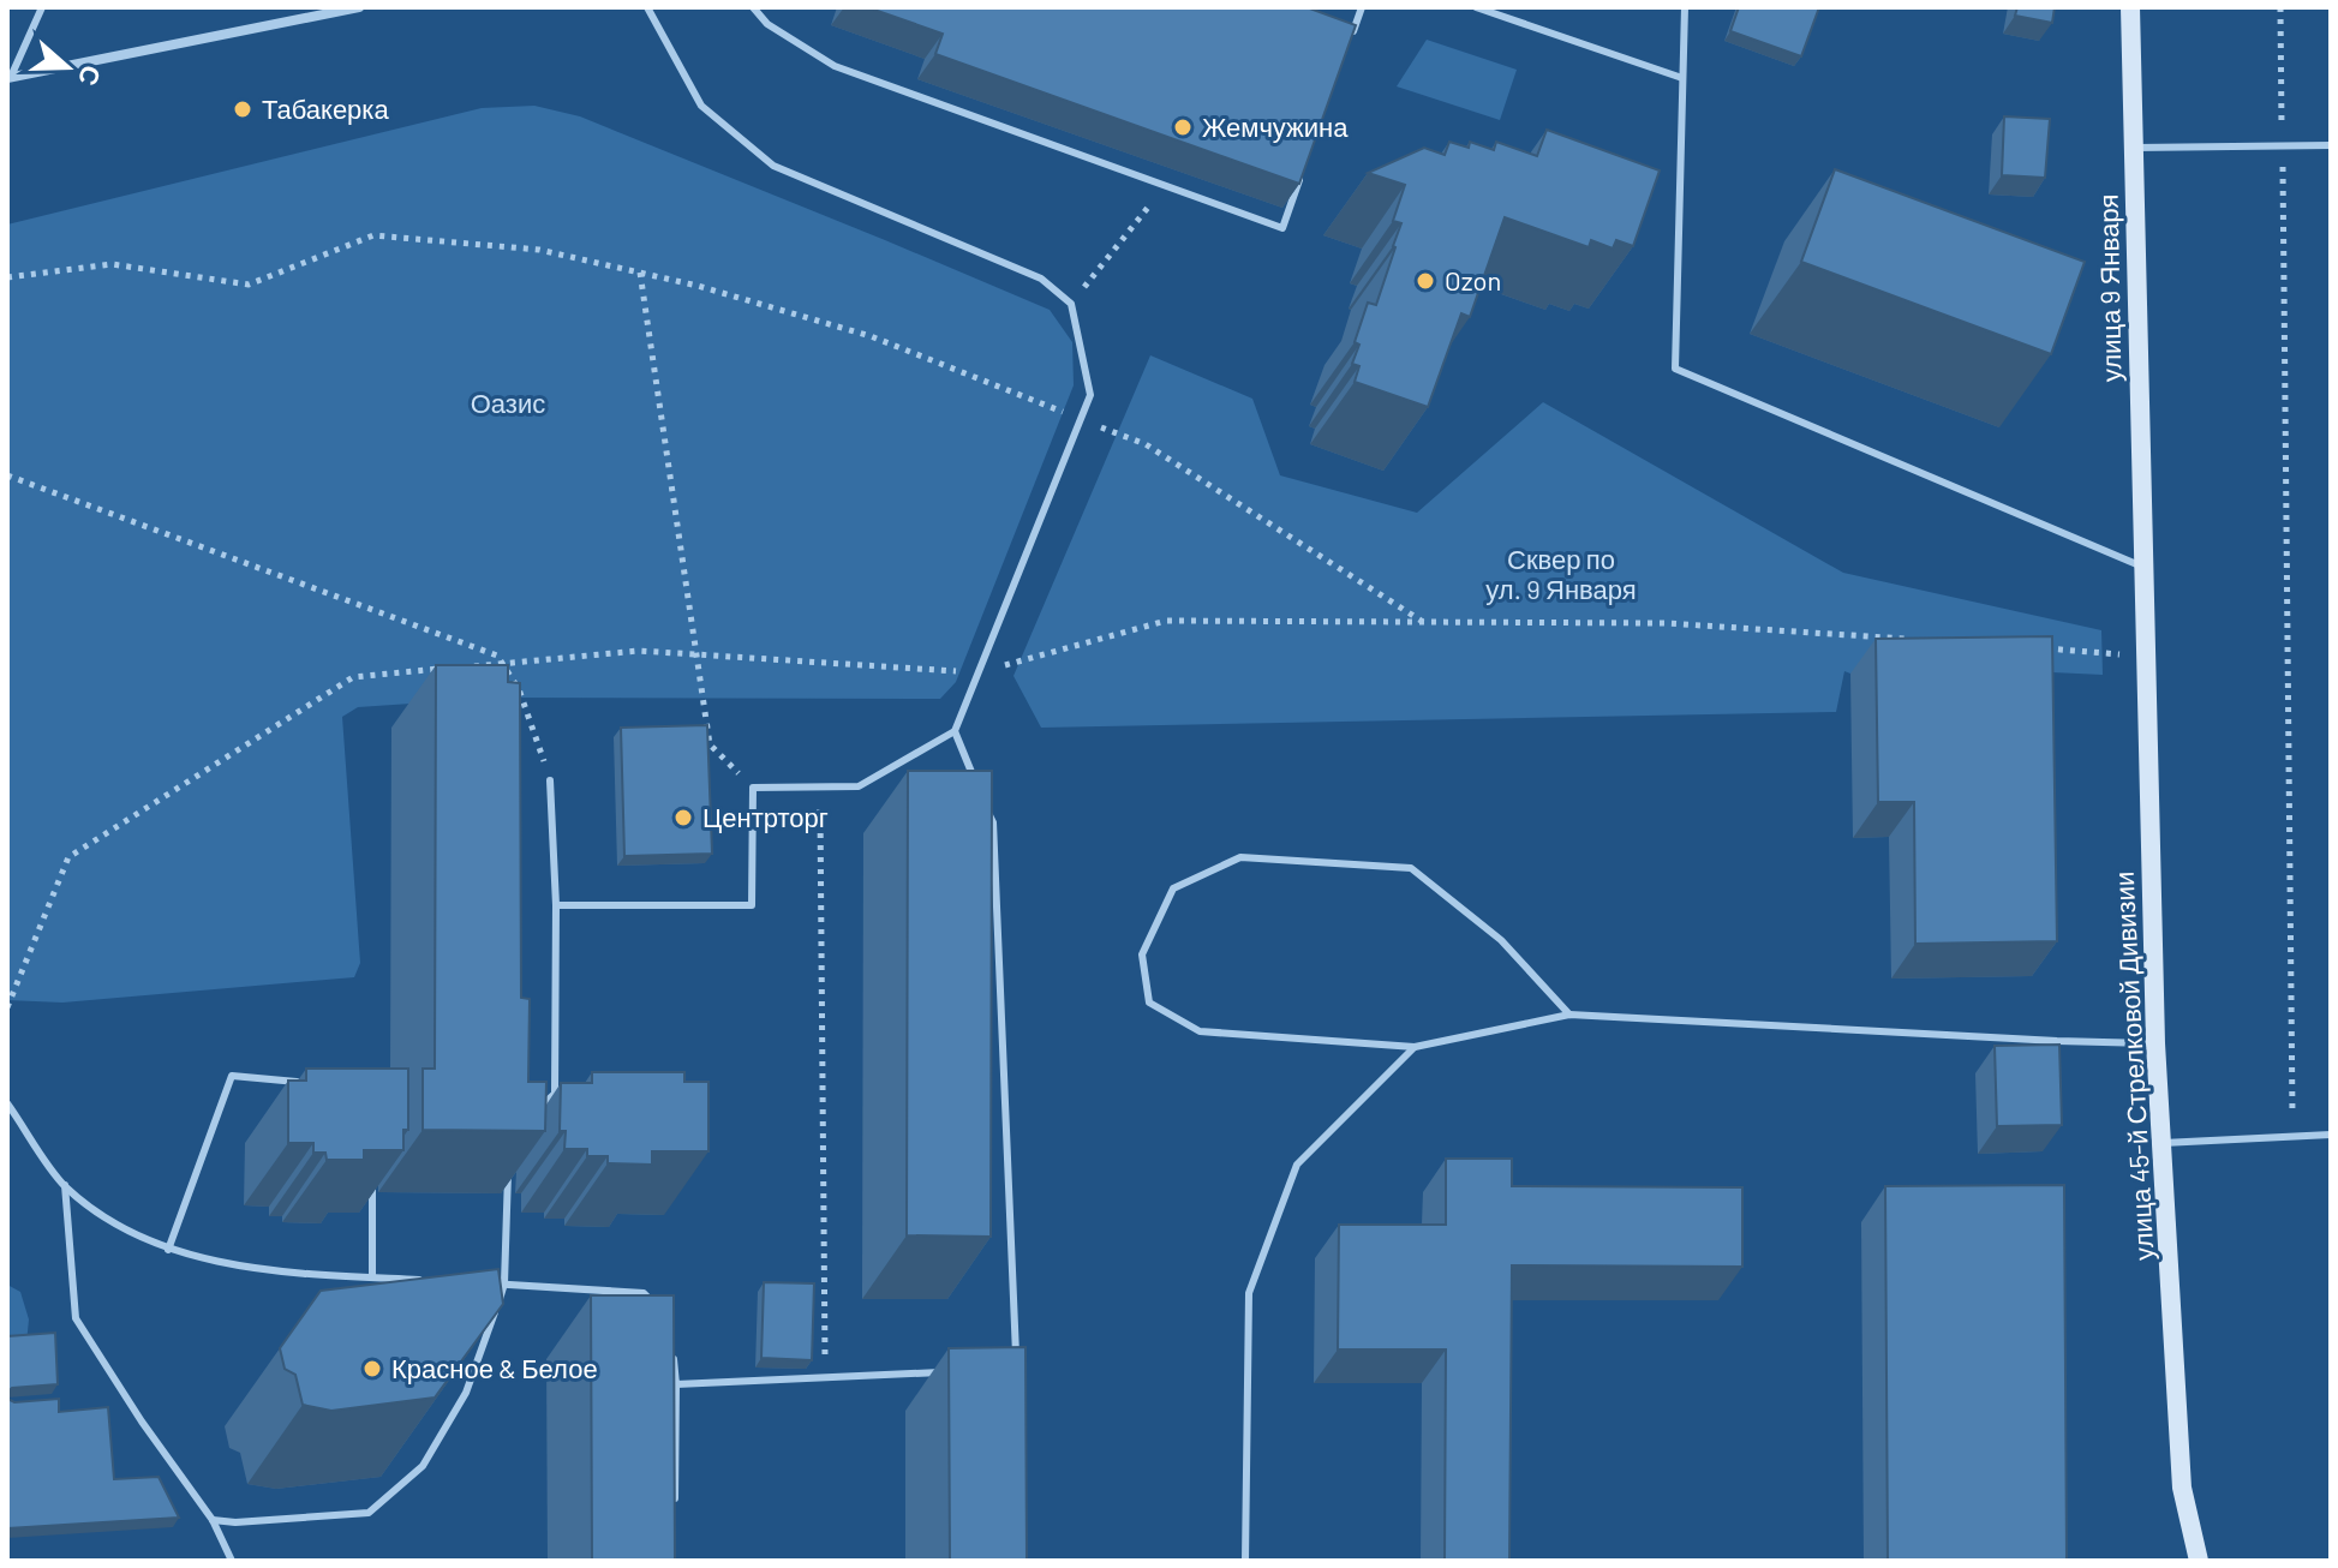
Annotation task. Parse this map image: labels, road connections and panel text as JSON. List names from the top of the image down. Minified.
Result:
{"streets":{"street":["улица 9 Января","улица 45-й Стрелковой Дивизии"]},"crossings":[["улица 9 Января","улица 45-й Стрелковой Дивизии"]],"parks":["Оазис","Сквер по ул. 9 Января"],"places":["Табакерка","Жемчужина","Ozon","Центрторг","Красное & Белое"],"north":"right"}
